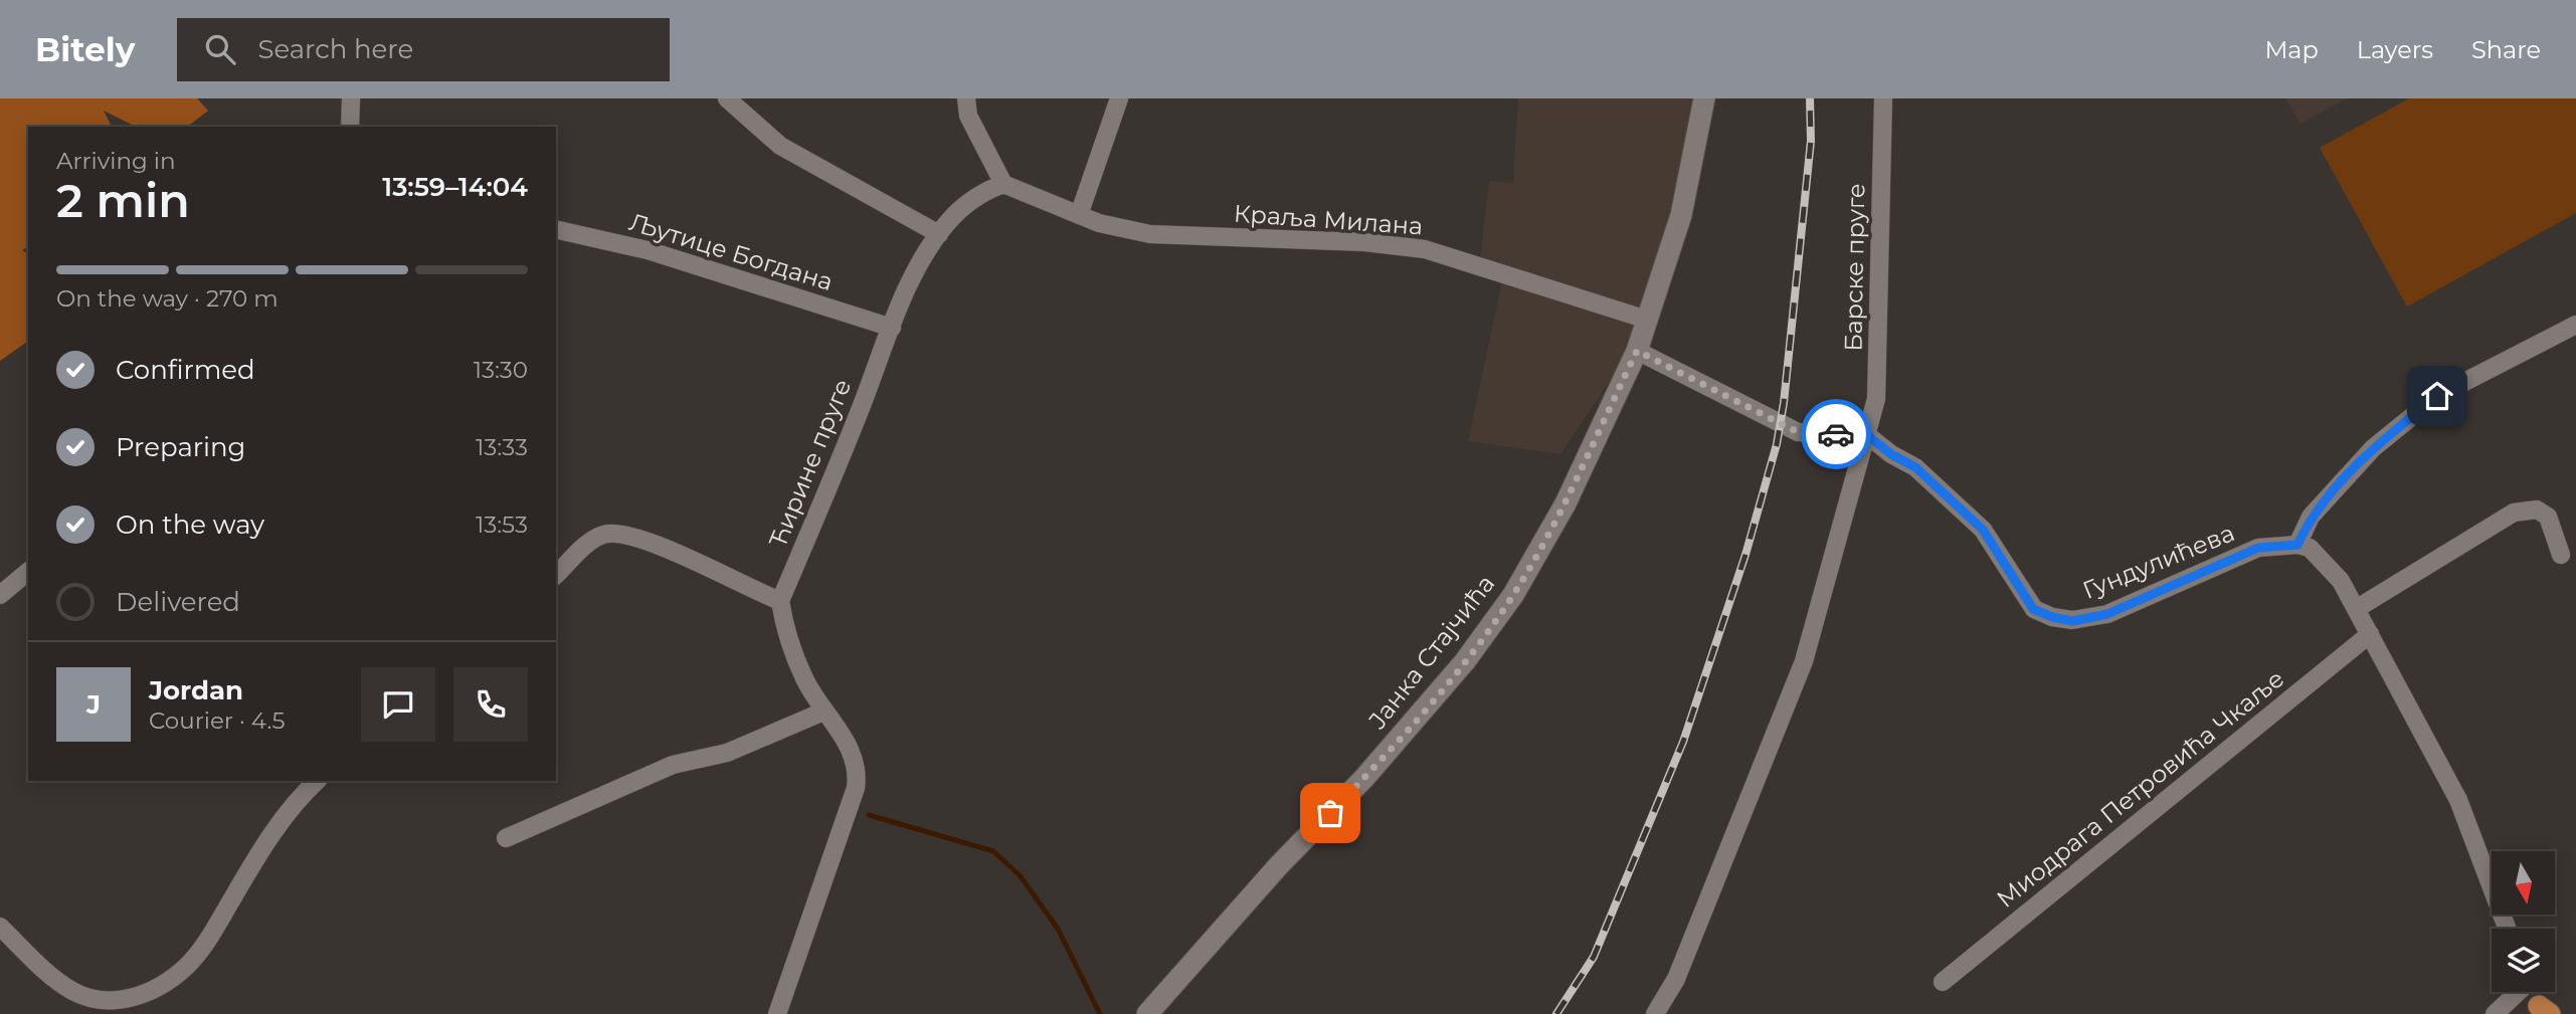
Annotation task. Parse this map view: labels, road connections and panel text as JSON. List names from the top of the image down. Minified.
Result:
{"streets":{"street":["Краља Милана","Љутице Богдана","Барске пруге","Ћирине пруге","Гундулићева","Јанка Стајчића","Миодрага Петровића Чкаље"]},"crossings":[["Краља Милана","Ћирине пруге"],["Краља Милана","Јанка Стајчића"],["Љутице Богдана","Ћирине пруге"],["Барске пруге","Гундулићева"]],"north":"bottom","page":{"header":"Bitely","search":"Search here","nav":["Map","Layers","Share"],"heading":["2 min","Arriving in","13:59–14:04"],"panel":["Jordan","Courier · 4.5"],"bar":"On the way · 270 m","list":[["Confirmed","13:30"],["Preparing","13:33"],["On the way","13:53"],"Delivered"],"round":"J"}}
